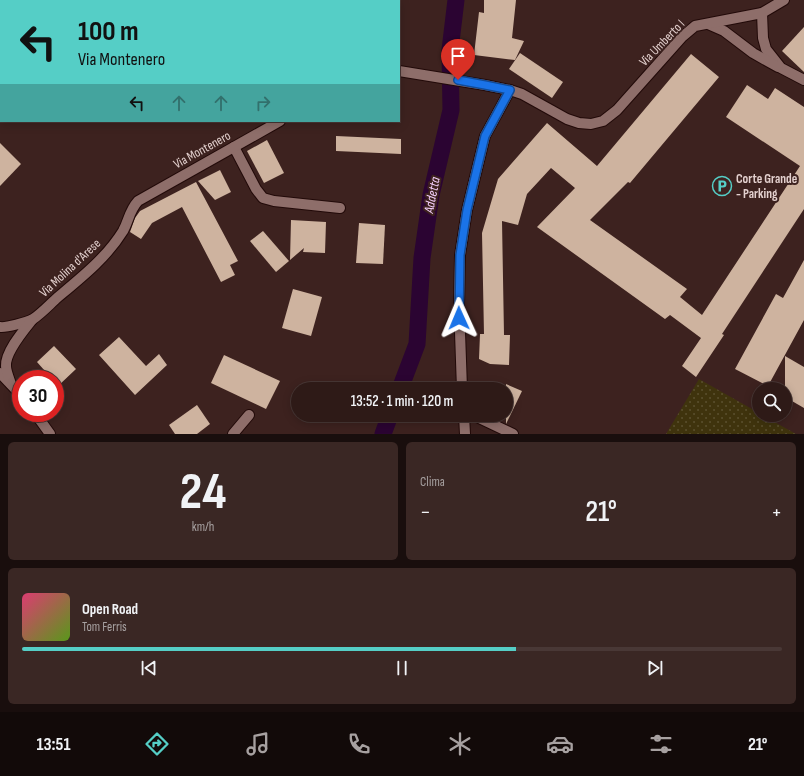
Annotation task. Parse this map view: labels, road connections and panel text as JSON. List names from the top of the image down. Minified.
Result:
{"streets":{"street":["Via Umberto I","Via Montenero","Via Molina d'Arese"]},"crossings":[["Via Montenero","Via Molina d'Arese"]],"water":["Addetta"],"places":{"parking":["Corte Grande - Parking"]},"page":{"turn":["100 m","Via Montenero"],"limit":"30","trip":"13:52 · 1 min · 120 m","tile":[["24","km/h"],"Clima"],"heat":["−","21°","+"],"song":["Open Road","Tom Ferris"],"tabs":["13:51","21°"]}}
